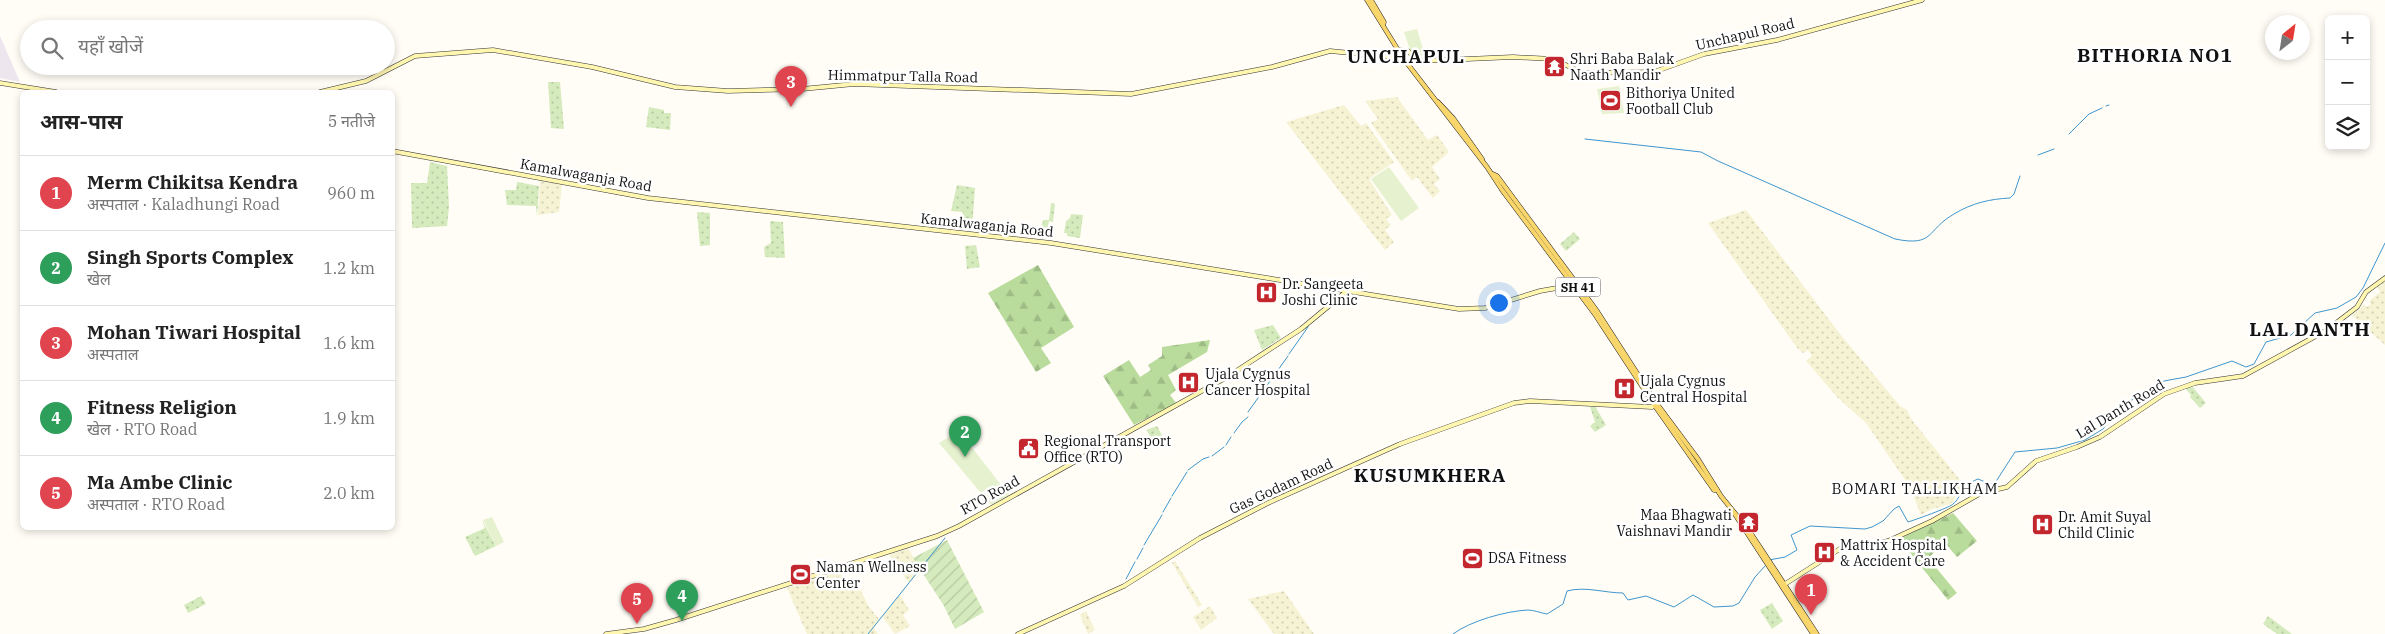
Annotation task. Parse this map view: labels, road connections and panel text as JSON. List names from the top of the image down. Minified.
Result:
{"streets":{"main road":["SH 41"],"street":["Unchapul Road","Himmatpur Talla Road","Kamalwaganja Road","Lal Danth Road","Gas Godam Road","RTO Road"]},"crossings":[["Unchapul Road","SH 41"],["Himmatpur Talla Road","SH 41"],["Kamalwaganja Road","SH 41"],["Kamalwaganja Road","RTO Road"],["SH 41","Lal Danth Road"],["SH 41","Gas Godam Road"]],"districts":["BITHORIA NO1","UNCHAPUL","LAL DANTH","KUSUMKHERA","BOMARI TALLIKHAM"],"places":{"temple":["Shri Baba Balak Naath Mandir","Maa Bhagwati Vaishnavi Mandir"],"sports":["Bithoriya United Football Club","DSA Fitness","Naman Wellness Center"],"hospital":["Dr. Sangeeta Joshi Clinic","Ujala Cygnus Cancer Hospital","Ujala Cygnus Central Hospital","Dr. Amit Suyal Child Clinic","Mattrix Hospital & Accident Care"],"public building":["Regional Transport Office (RTO)"]},"north":"top right","page":{"map_buttons":["+","−"],"search":"यहाँ खोजें","pins":["3","2","1","4","5"],"heading":["आस-पास","5 नतीजे"],"list":[{"mark":"1","name":"Merm Chikitsa Kendra","note":"अस्पताल · Kaladhungi Road","value":"960 m"},{"mark":"2","name":"Singh Sports Complex","note":"खेल","value":"1.2 km"},{"mark":"3","name":"Mohan Tiwari Hospital","note":"अस्पताल","value":"1.6 km"},{"mark":"4","name":"Fitness Religion","note":"खेल · RTO Road","value":"1.9 km"},{"mark":"5","name":"Ma Ambe Clinic","note":"अस्पताल · RTO Road","value":"2.0 km"}]}}
